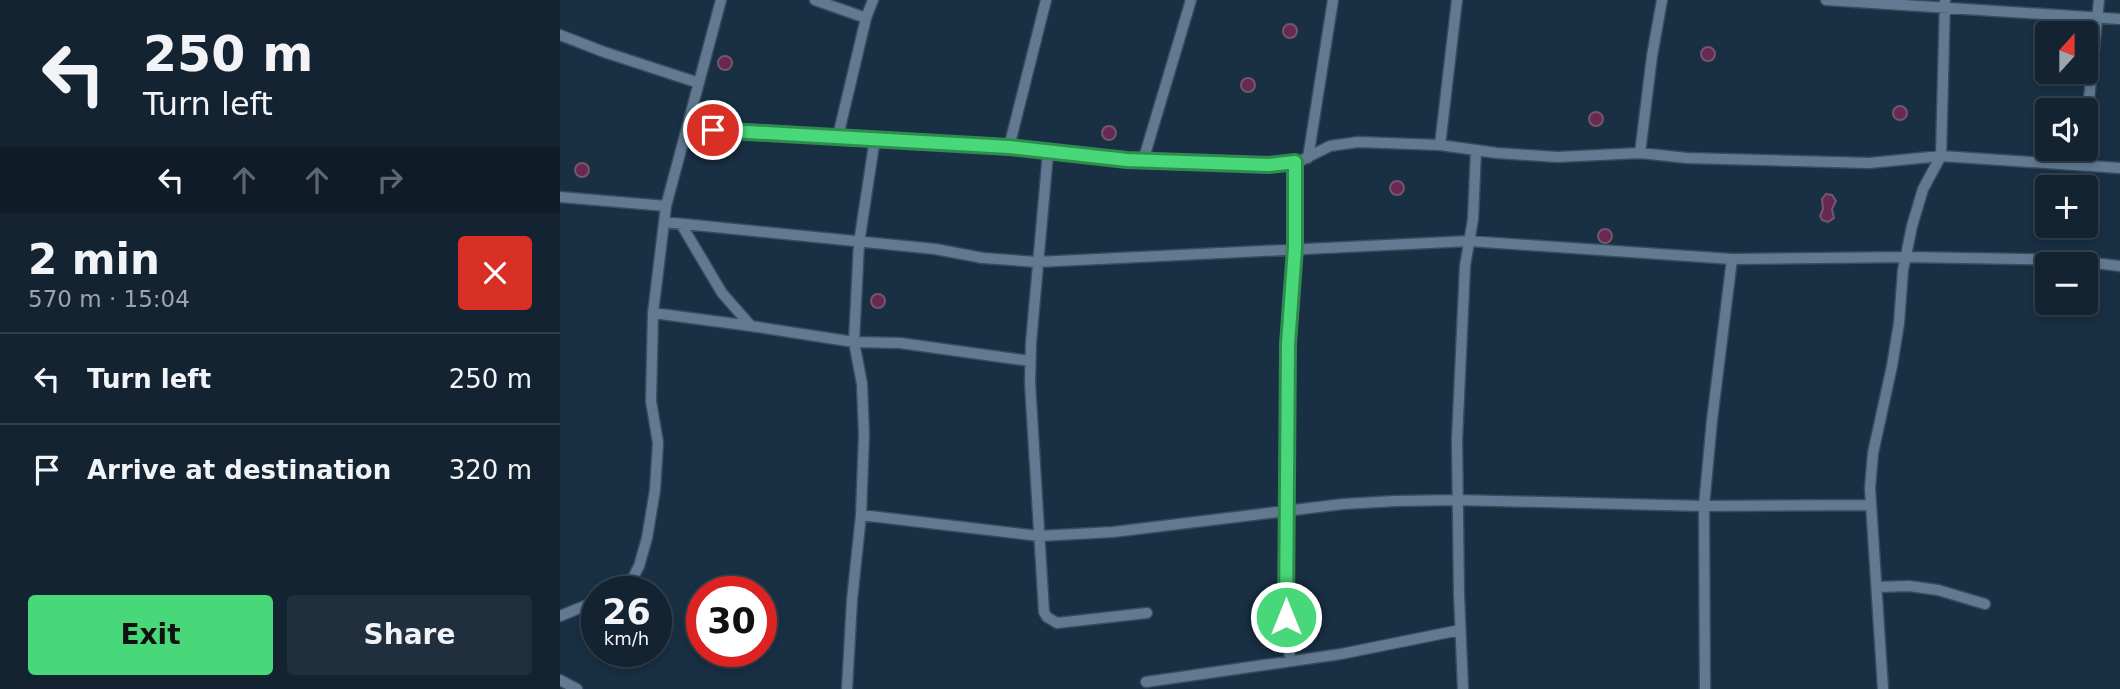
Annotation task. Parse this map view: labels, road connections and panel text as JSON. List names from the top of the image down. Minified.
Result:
{"north":"top","page":{"turn":["250 m","Turn left"],"map_buttons":["+","−"],"heading":["2 min","570 m · 15:04"],"list":[{"name":"Turn left","value":"250 m"},{"name":"Arrive at destination","value":"320 m"}],"speed":"26 km/h","limit":"30","buttons":["Exit","Share"]}}
